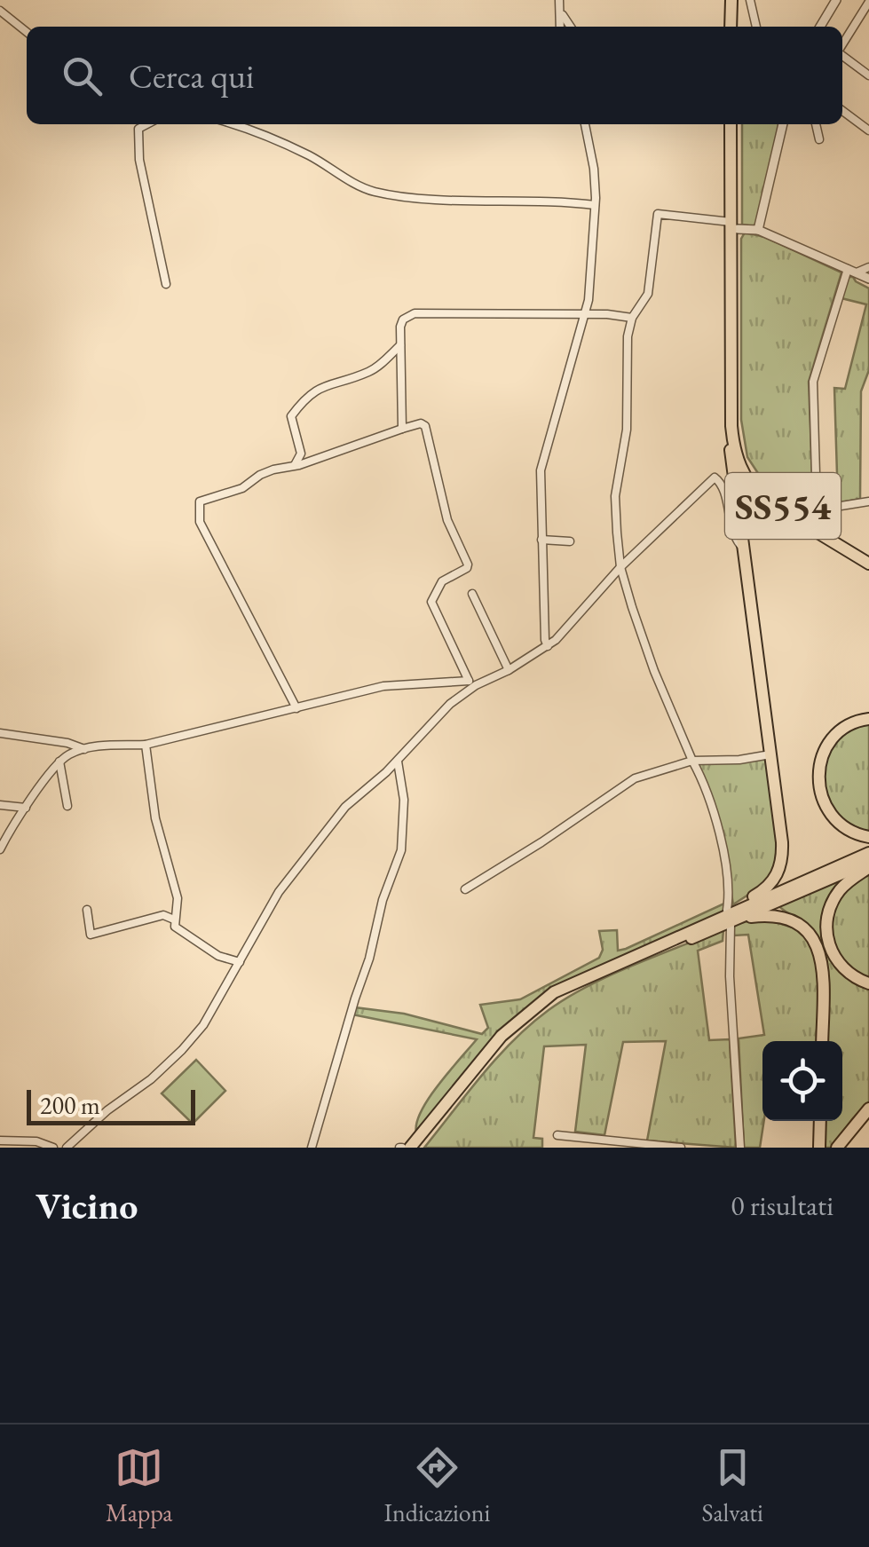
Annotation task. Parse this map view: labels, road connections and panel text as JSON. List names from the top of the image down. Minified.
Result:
{"streets":{"highway":["SS554"]},"scale_bar":"200 m","page":{"search":"Cerca qui","scale":"200 m","heading":["Vicino","0 risultati"],"nav":["Mappa","Indicazioni","Salvati"]}}
